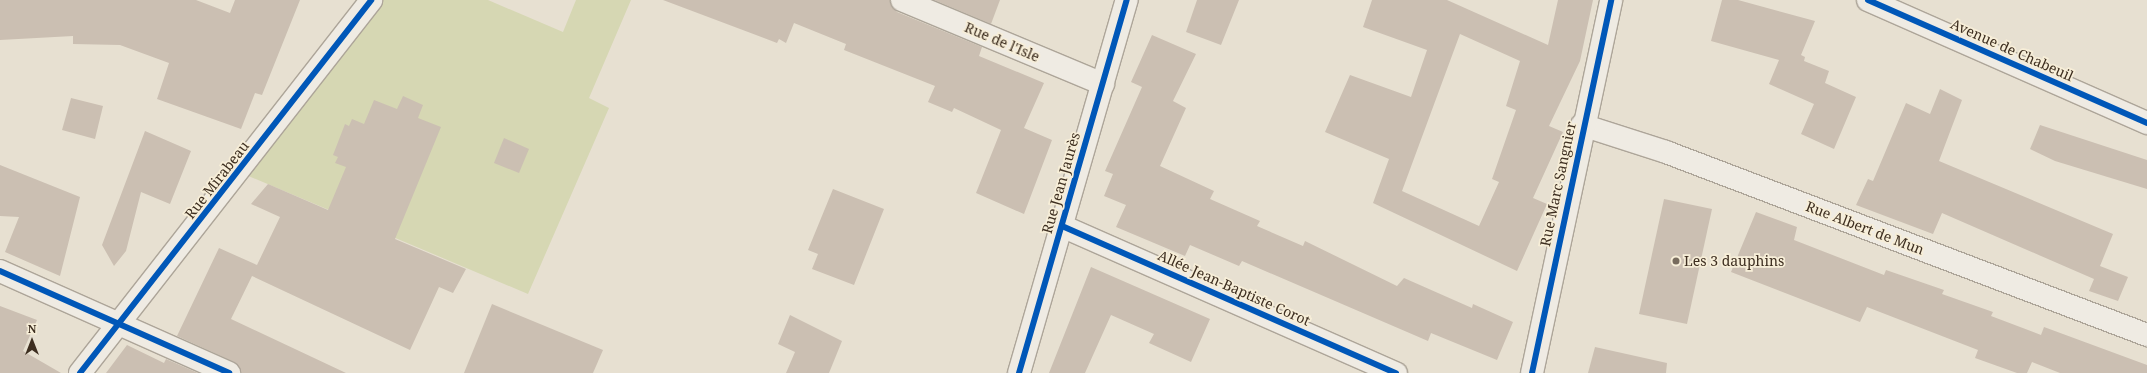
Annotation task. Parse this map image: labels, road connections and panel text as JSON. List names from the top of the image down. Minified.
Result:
{"streets":{"street":["Rue de l'Isle","Avenue de Chabeuil","Rue Mirabeau","Rue Jean Jaurès","Rue Marc Sangnier","Rue Albert de Mun","Allée Jean-Baptiste Corot"]},"crossings":[["Rue de l'Isle","Rue Jean Jaurès"],["Rue Jean Jaurès","Allée Jean-Baptiste Corot"],["Rue Marc Sangnier","Rue Albert de Mun"]],"places":["Les 3 dauphins"],"north":"top"}
